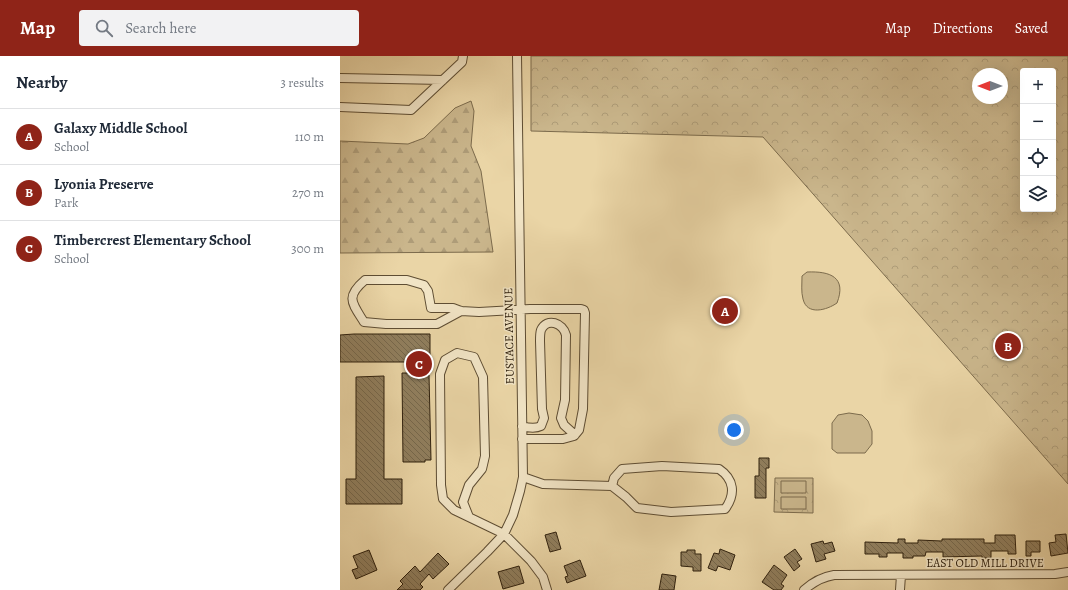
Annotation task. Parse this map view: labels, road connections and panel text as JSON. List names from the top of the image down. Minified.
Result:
{"streets":{"street":["EUSTACE AVENUE","EAST OLD MILL DRIVE"]},"north":"left","page":{"header":"Map","search":"Search here","nav":["Map","Directions","Saved"],"heading":["Nearby","3 results"],"map_buttons":["+","−"],"list":[{"mark":"A","name":"Galaxy Middle School","note":"School","value":"110 m"},{"mark":"B","name":"Lyonia Preserve","note":"Park","value":"270 m"},{"mark":"C","name":"Timbercrest Elementary School","note":"School","value":"300 m"}],"pins":["A","B","C"]}}
